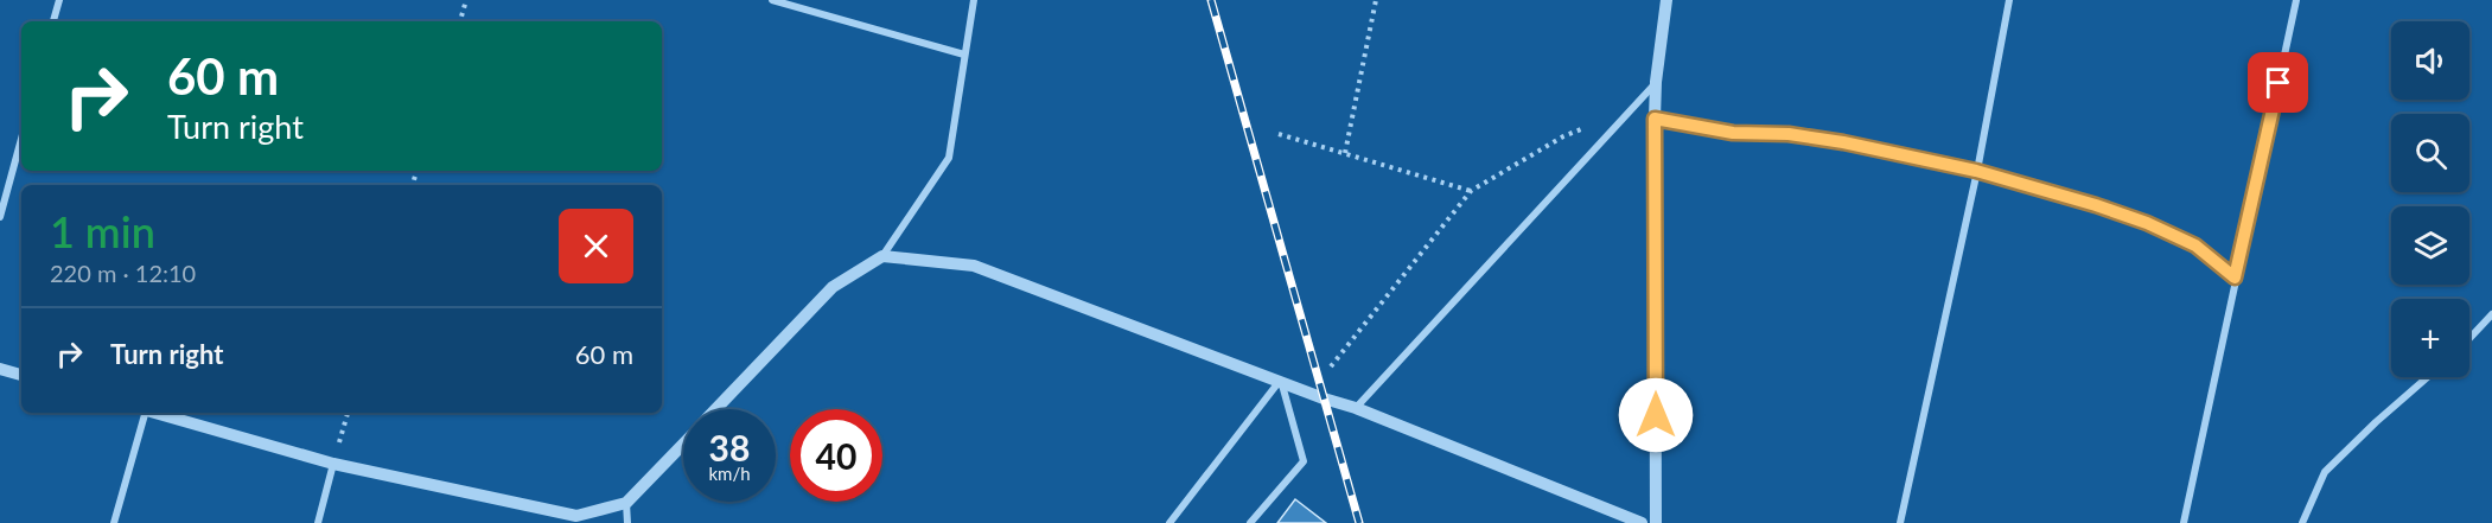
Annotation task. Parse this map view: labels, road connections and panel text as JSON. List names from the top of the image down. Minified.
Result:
{"page":{"map_buttons":"+","turn":["60 m","Turn right"],"heading":["1 min","220 m · 12:10"],"list":[{"name":"Turn right","value":"60 m"}],"speed":"38 km/h","limit":"40"}}
